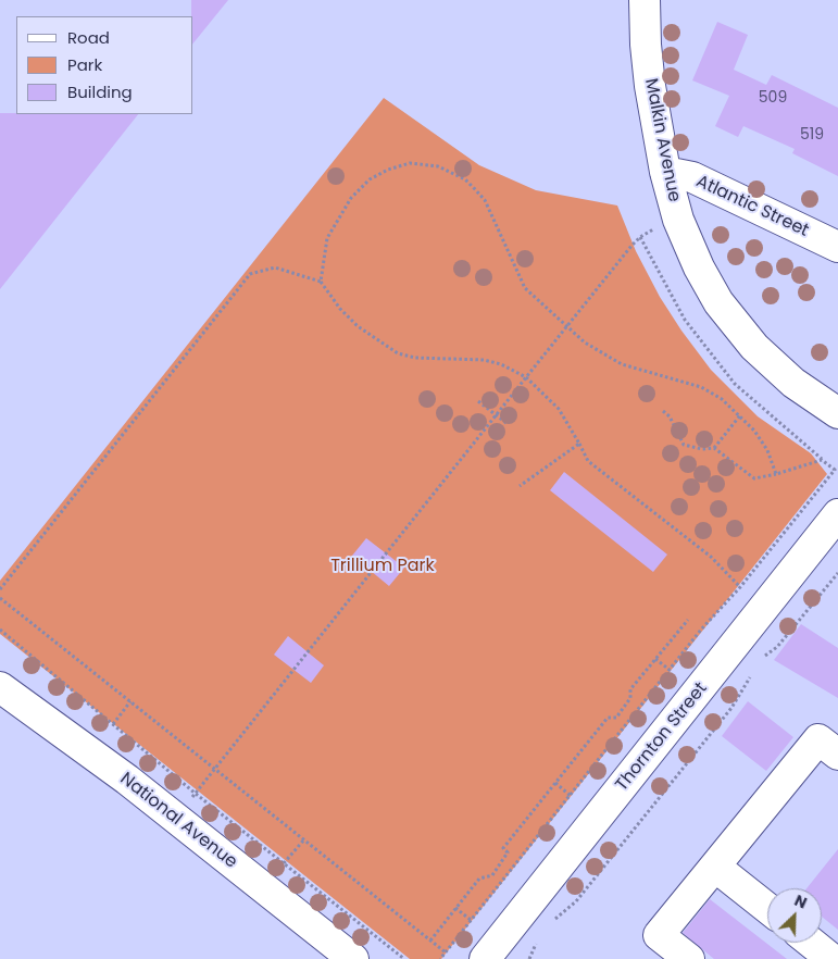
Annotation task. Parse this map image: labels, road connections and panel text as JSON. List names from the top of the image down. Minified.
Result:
{"streets":{"street":["Malkin Avenue","Atlantic Street","Thornton Street","National Avenue"]},"crossings":[["Malkin Avenue","Atlantic Street"]],"parks":["Trillium Park"],"house_numbers":["509","519"],"legend":["Road","Park","Building"],"north":"top right"}
